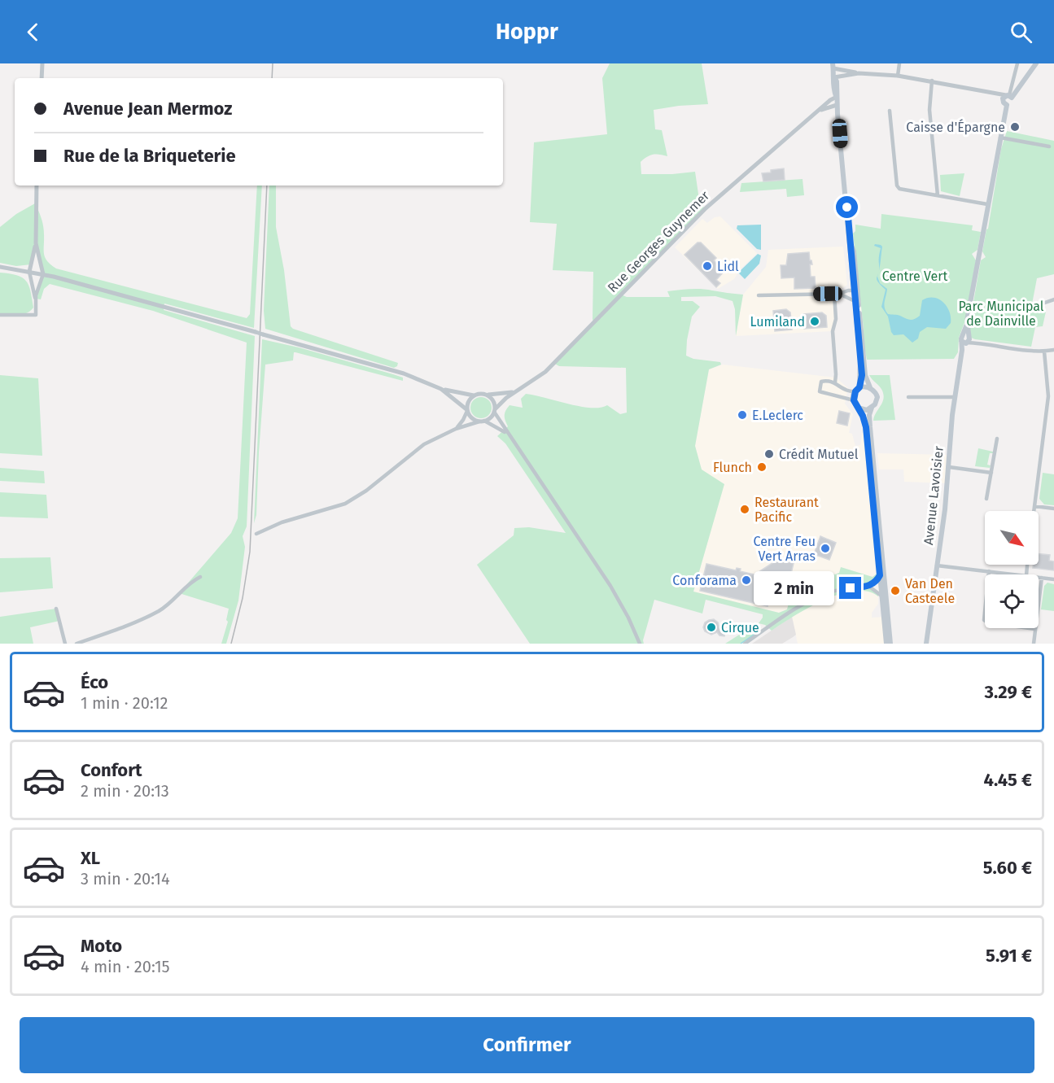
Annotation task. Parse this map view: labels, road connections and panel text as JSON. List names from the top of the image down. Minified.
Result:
{"streets":{"main road":["Avenue Lavoisier"],"street":["Rue Georges Guynemer"]},"parks":["Centre Vert","Parc Municipal de Dainville"],"places":["Caisse d'Épargne","Lidl","Lumiland","E.Leclerc","Crédit Mutuel","Flunch","Restaurant Pacific","Centre Feu Vert Arras","Conforama","Van Den Casteele","Cirque"],"north":"bottom right","page":{"header":"Hoppr","banner":["Avenue Jean Mermoz","Rue de la Briqueterie"],"bubble":"2 min","list":[{"name":"Éco","note":"1 min · 20:12","value":"3.29 €"},{"name":"Confort","note":"2 min · 20:13","value":"4.45 €"},{"name":"XL","note":"3 min · 20:14","value":"5.60 €"},{"name":"Moto","note":"4 min · 20:15","value":"5.91 €"}],"buttons":"Confirmer"}}
